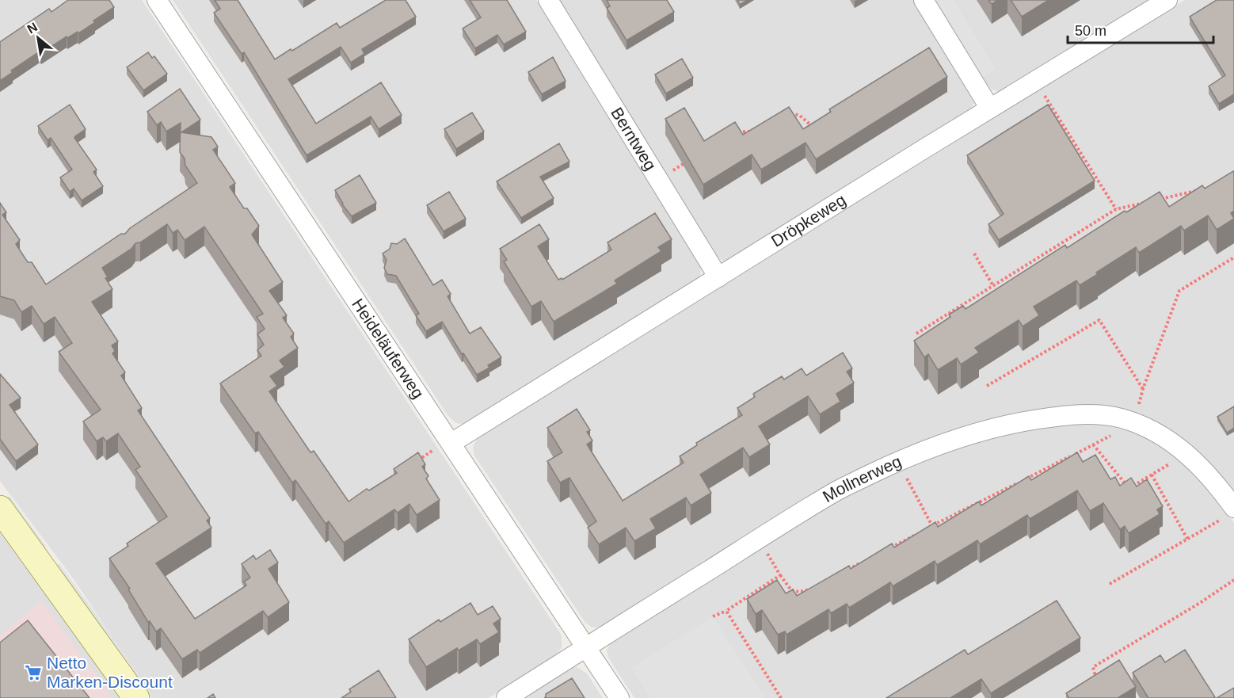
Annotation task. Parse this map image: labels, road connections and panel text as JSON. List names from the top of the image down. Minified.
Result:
{"streets":{"street":["Berntweg","Dröpkeweg","Heideläuferweg","Mollnerweg"]},"crossings":[["Berntweg","Dröpkeweg"],["Dröpkeweg","Heideläuferweg"],["Heideläuferweg","Mollnerweg"]],"places":{"supermarket":["Netto Marken-Discount"]},"scale_bar":"50 m","north":"top left"}
